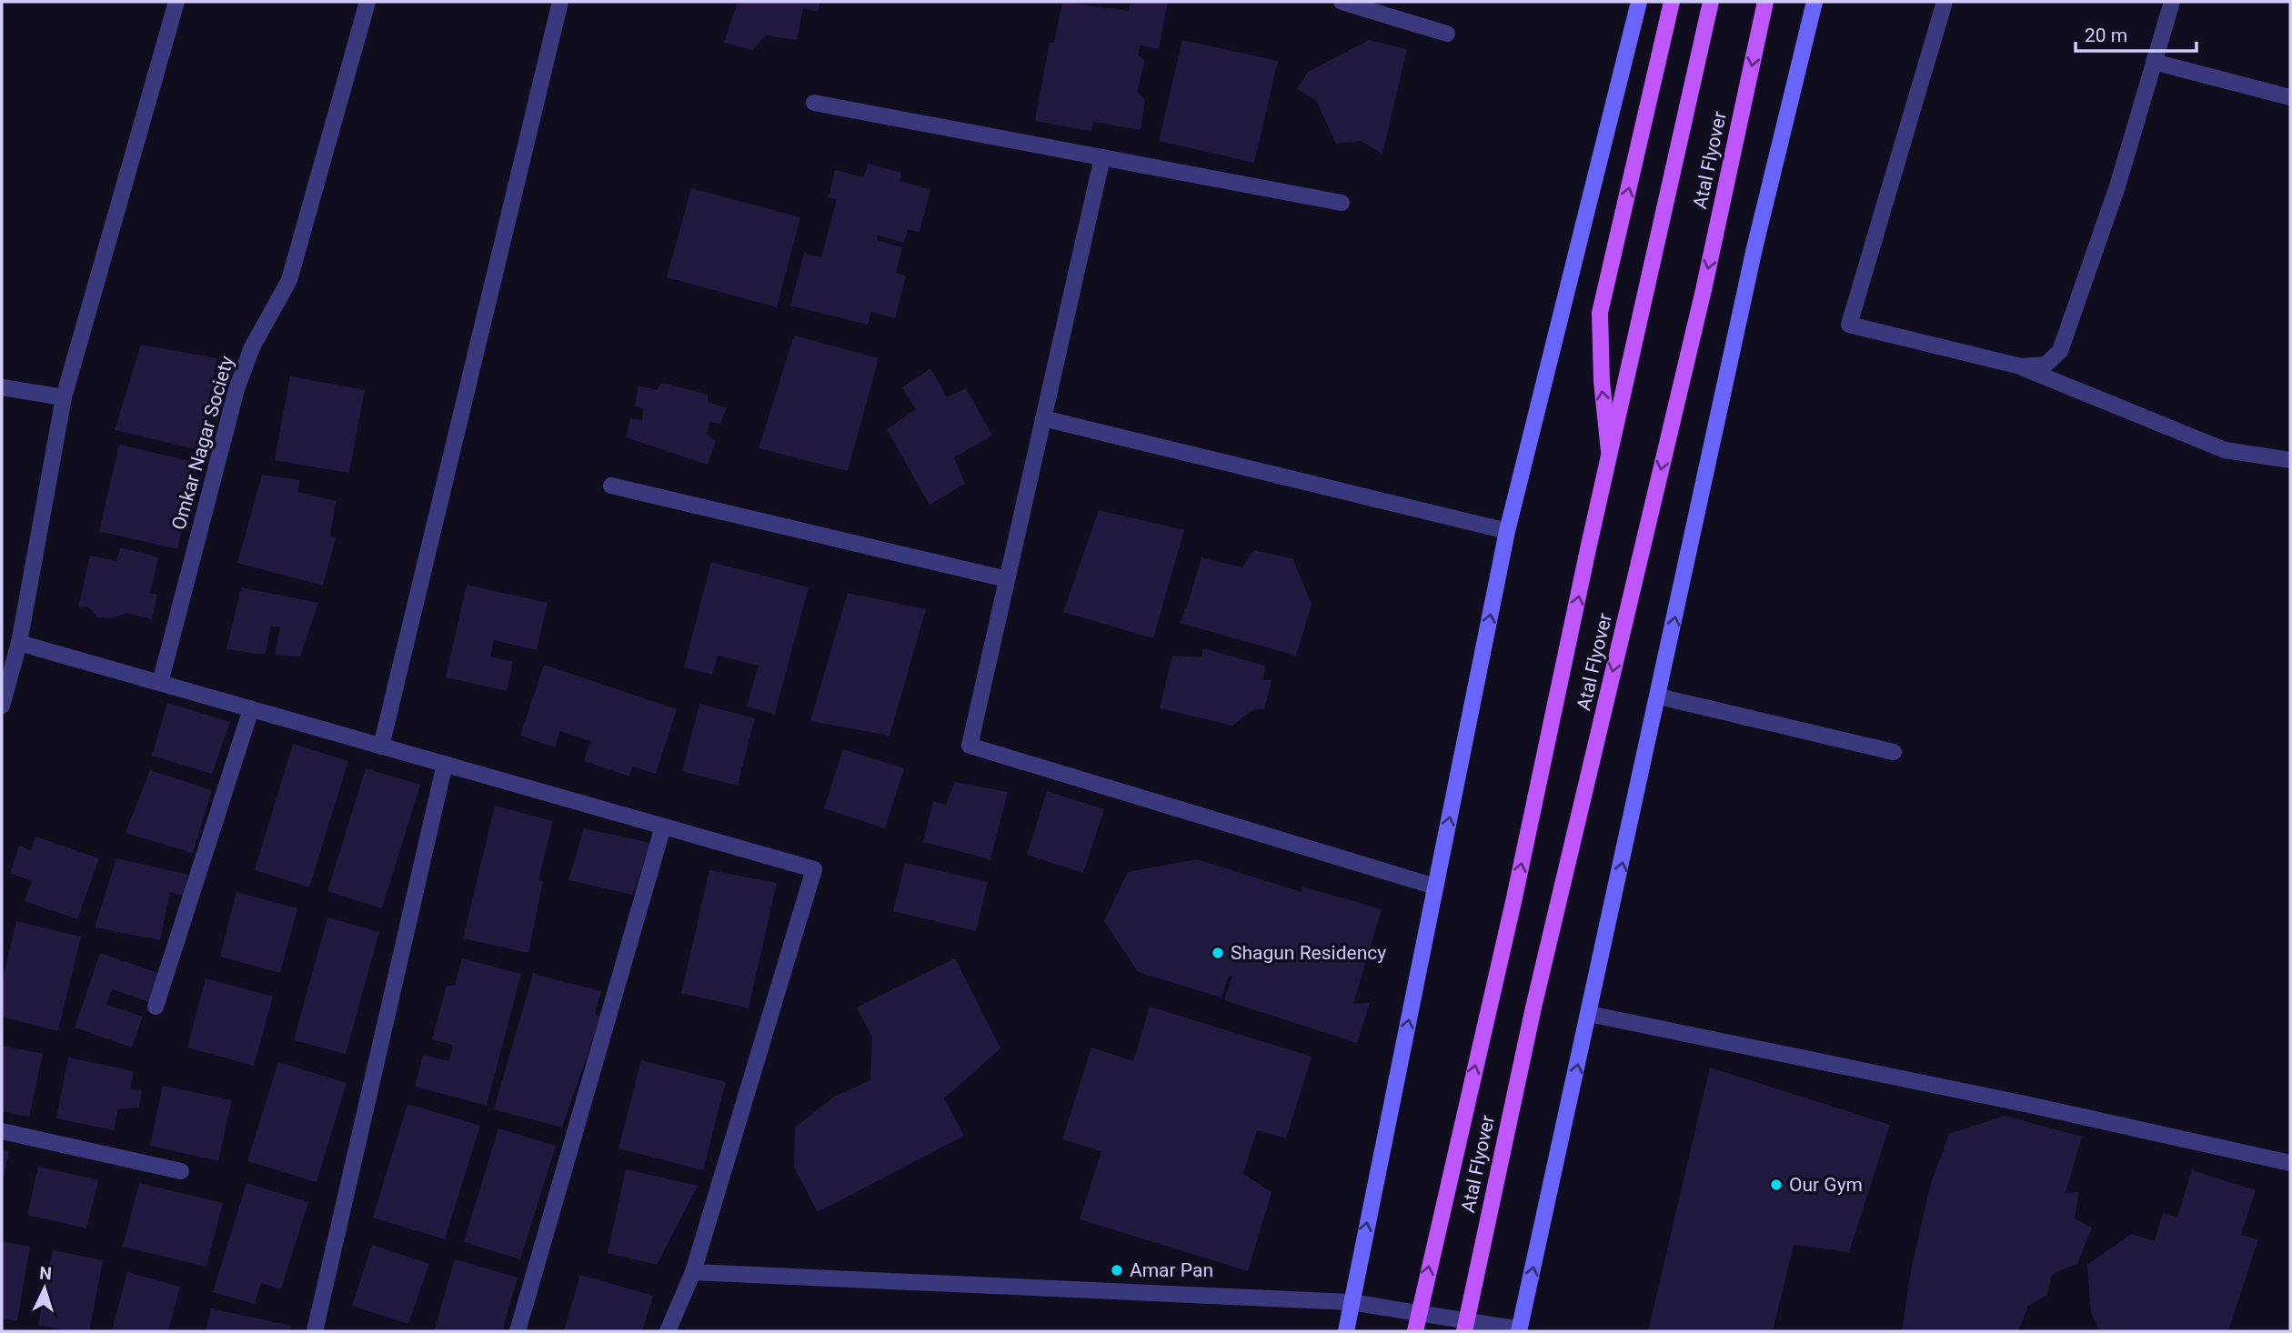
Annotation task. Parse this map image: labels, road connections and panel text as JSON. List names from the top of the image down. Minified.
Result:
{"streets":{"main road":["Atal Flyover"],"street":["Omkar Nagar Society"]},"places":["Shagun Residency","Our Gym","Amar Pan"],"scale_bar":"20 m","north":"top"}
